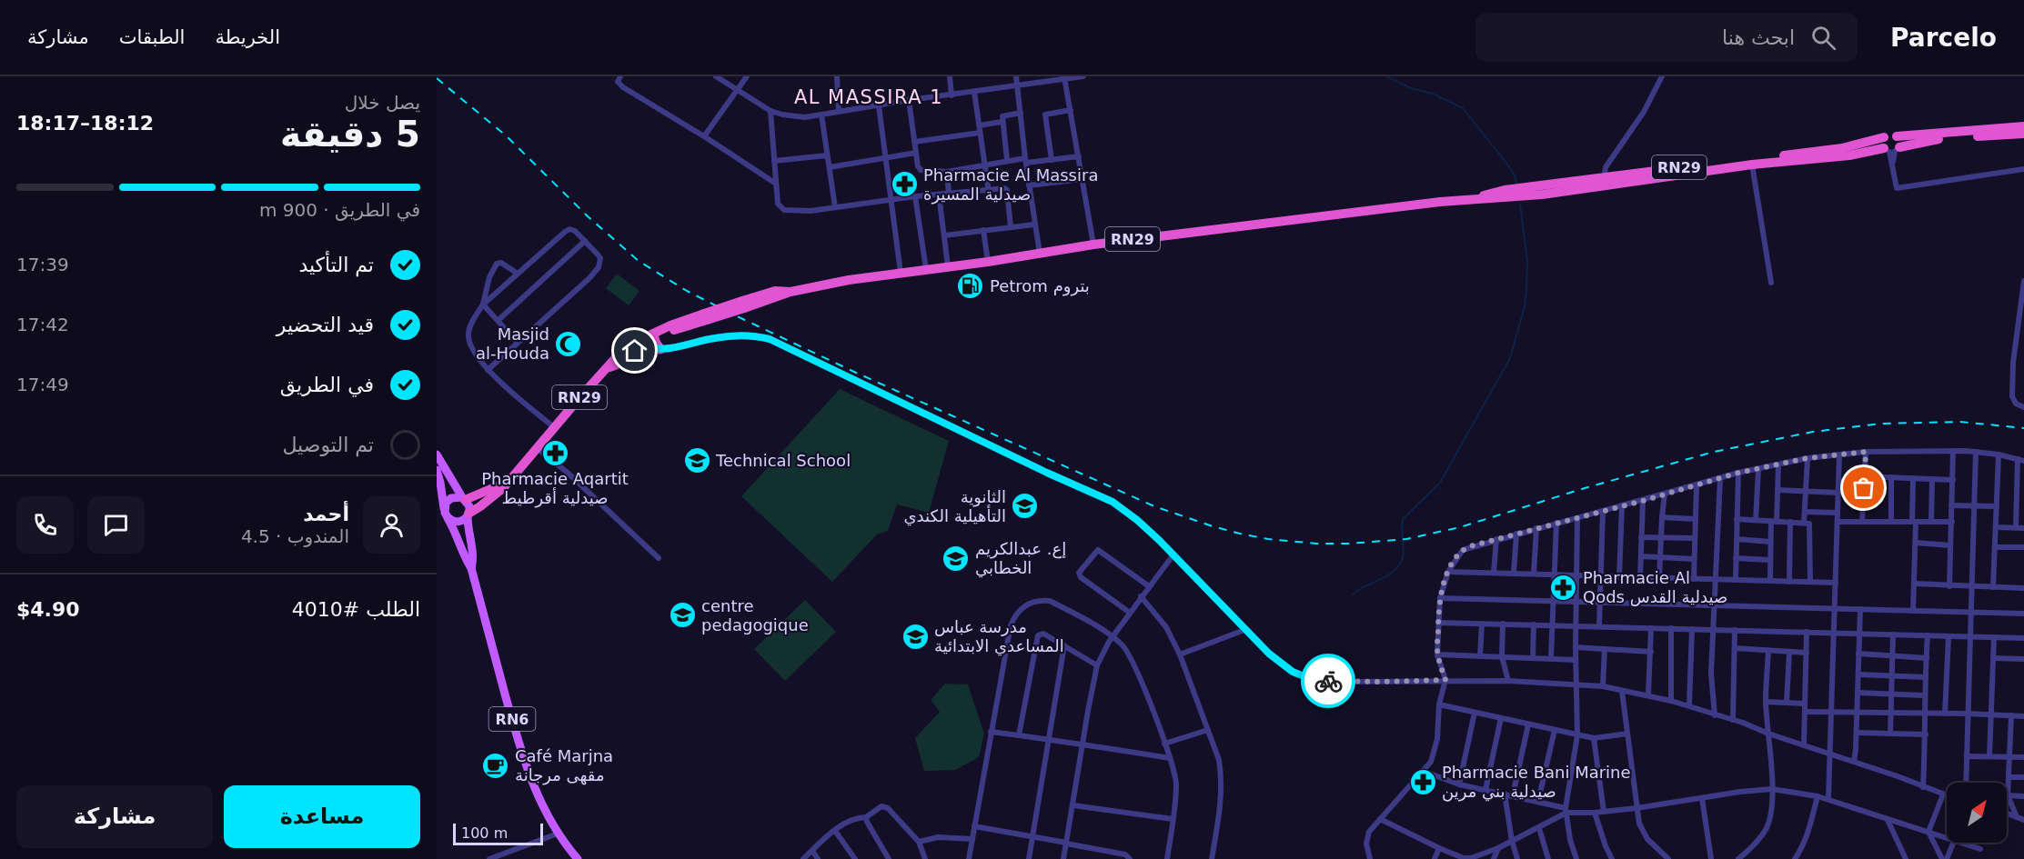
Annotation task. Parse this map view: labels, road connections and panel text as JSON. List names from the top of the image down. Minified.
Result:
{"streets":{"highway":["RN29"],"main road":["RN6"]},"crossings":[["RN29","RN6"]],"districts":["AL MASSIRA 1"],"places":{"pharmacy":["Pharmacie Al Massira صيدلية المسيرة","Pharmacie Aqartit صيدلية أقرطيط","Pharmacie Al Qods صيدلية القدس","Pharmacie Bani Marine صيدلية بني مرين"],"fuel station":["Petrom بتروم"],"mosque":["Masjid al-Houda"],"school or university":["Technical School","الثانوية التأهيلية الكندي","إع. عبدالكريم الخطابي","centre pedagogique","مدرسة عباس المساعدي الابتدائية"],"cafe":["Café Marjna مقهى مرجانة"]},"scale_bar":"100 m","north":"top right","page":{"header":"Parcelo","search":"ابحث هنا","nav":["الخريطة","الطبقات","مشاركة"],"heading":["5 دقيقة","يصل خلال","18:12–18:17"],"panel":["أحمد","المندوب · 4.5","الطلب #4010","$4.90"],"bar":"في الطريق · 900 m","list":[["تم التأكيد","17:39"],["قيد التحضير","17:42"],["في الطريق","17:49"],"تم التوصيل"],"buttons":["مساعدة","مشاركة"],"scale":"100 m"}}
